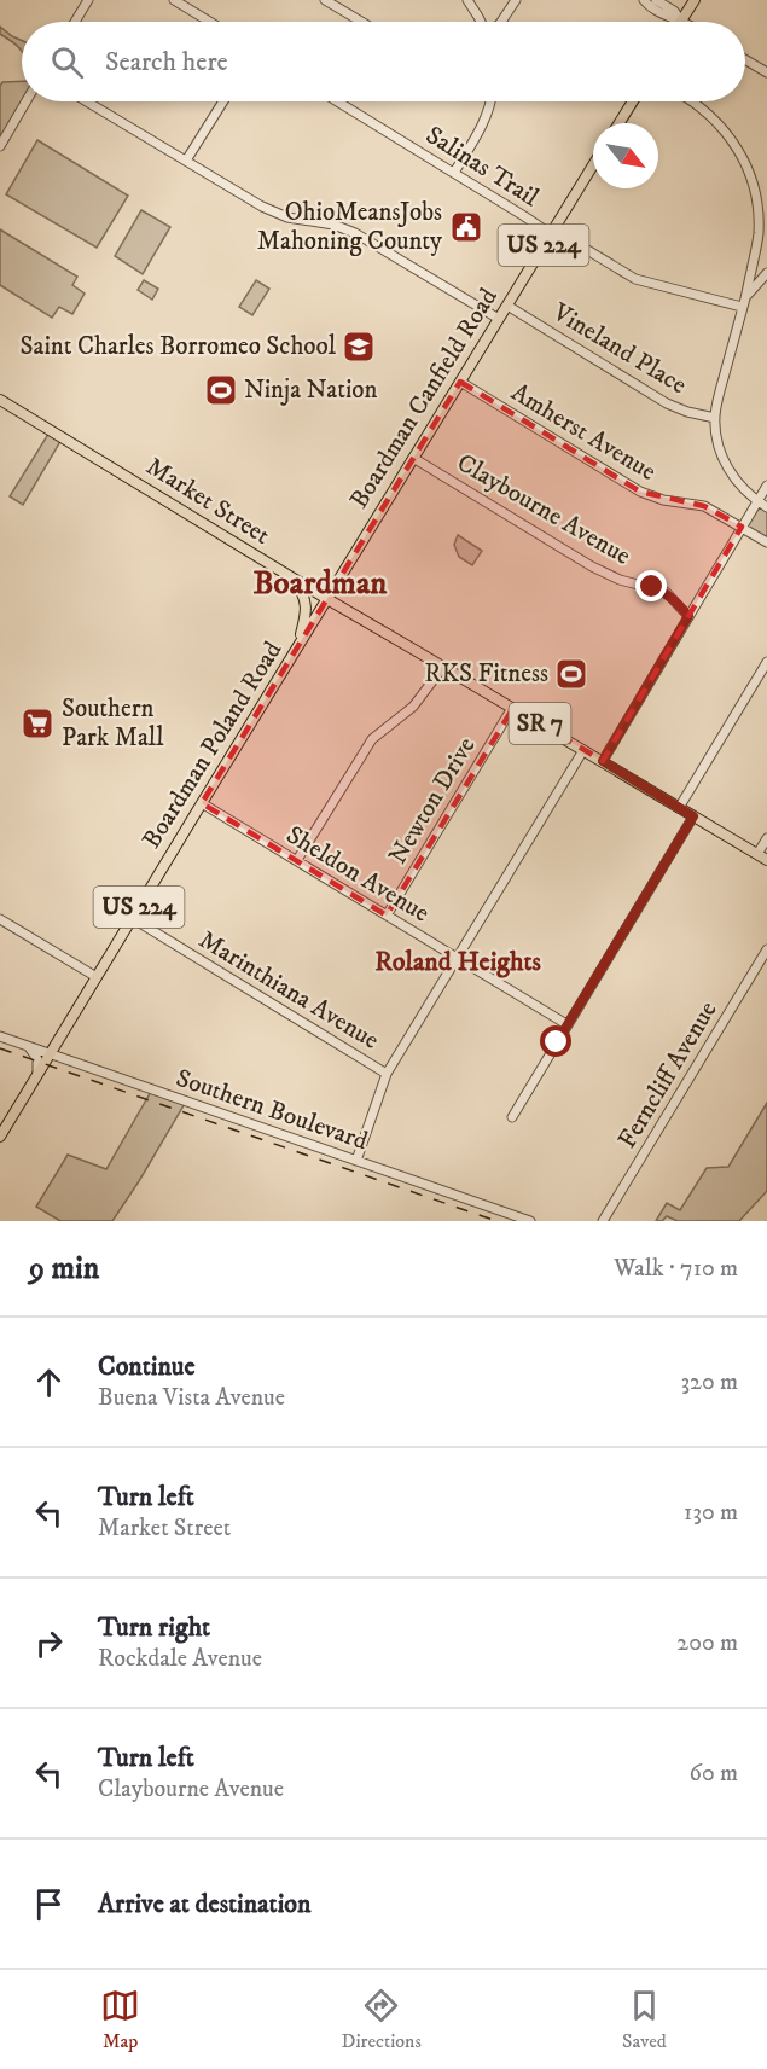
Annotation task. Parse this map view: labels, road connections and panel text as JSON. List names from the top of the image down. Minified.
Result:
{"streets":{"main road":["US 224","Boardman Canfield Road","Market Street","SR 7","Boardman Poland Road"],"street":["Salinas Trail","Vineland Place","Amherst Avenue","Claybourne Avenue","Newton Drive","Sheldon Avenue","Marinthiana Avenue","Ferncliff Avenue","Southern Boulevard"]},"crossings":[["Salinas Trail","Boardman Canfield Road"],["Vineland Place","Boardman Canfield Road"],["Boardman Canfield Road","Amherst Avenue"],["Boardman Canfield Road","Market Street"],["Boardman Canfield Road","Claybourne Avenue"],["Boardman Canfield Road","Boardman Poland Road"],["Market Street","Boardman Poland Road"],["Market Street","Newton Drive"],["Boardman Poland Road","Sheldon Avenue"],["Boardman Poland Road","Marinthiana Avenue"],["Boardman Poland Road","Southern Boulevard"],["Newton Drive","Sheldon Avenue"]],"districts":["Boardman","Roland Heights"],"places":{"public building":["OhioMeansJobs Mahoning County"],"school or university":["Saint Charles Borromeo School"],"sports":["Ninja Nation","RKS Fitness"],"supermarket":["Southern Park Mall"]},"north":"bottom right","page":{"search":"Search here","heading":["9 min","Walk · 710 m"],"list":[["Continue","Buena Vista Avenue","320 m"],["Turn left","Market Street","130 m"],["Turn right","Rockdale Avenue","200 m"],["Turn left","Claybourne Avenue","60 m"],"Arrive at destination"],"nav":["Map","Directions","Saved"]}}
